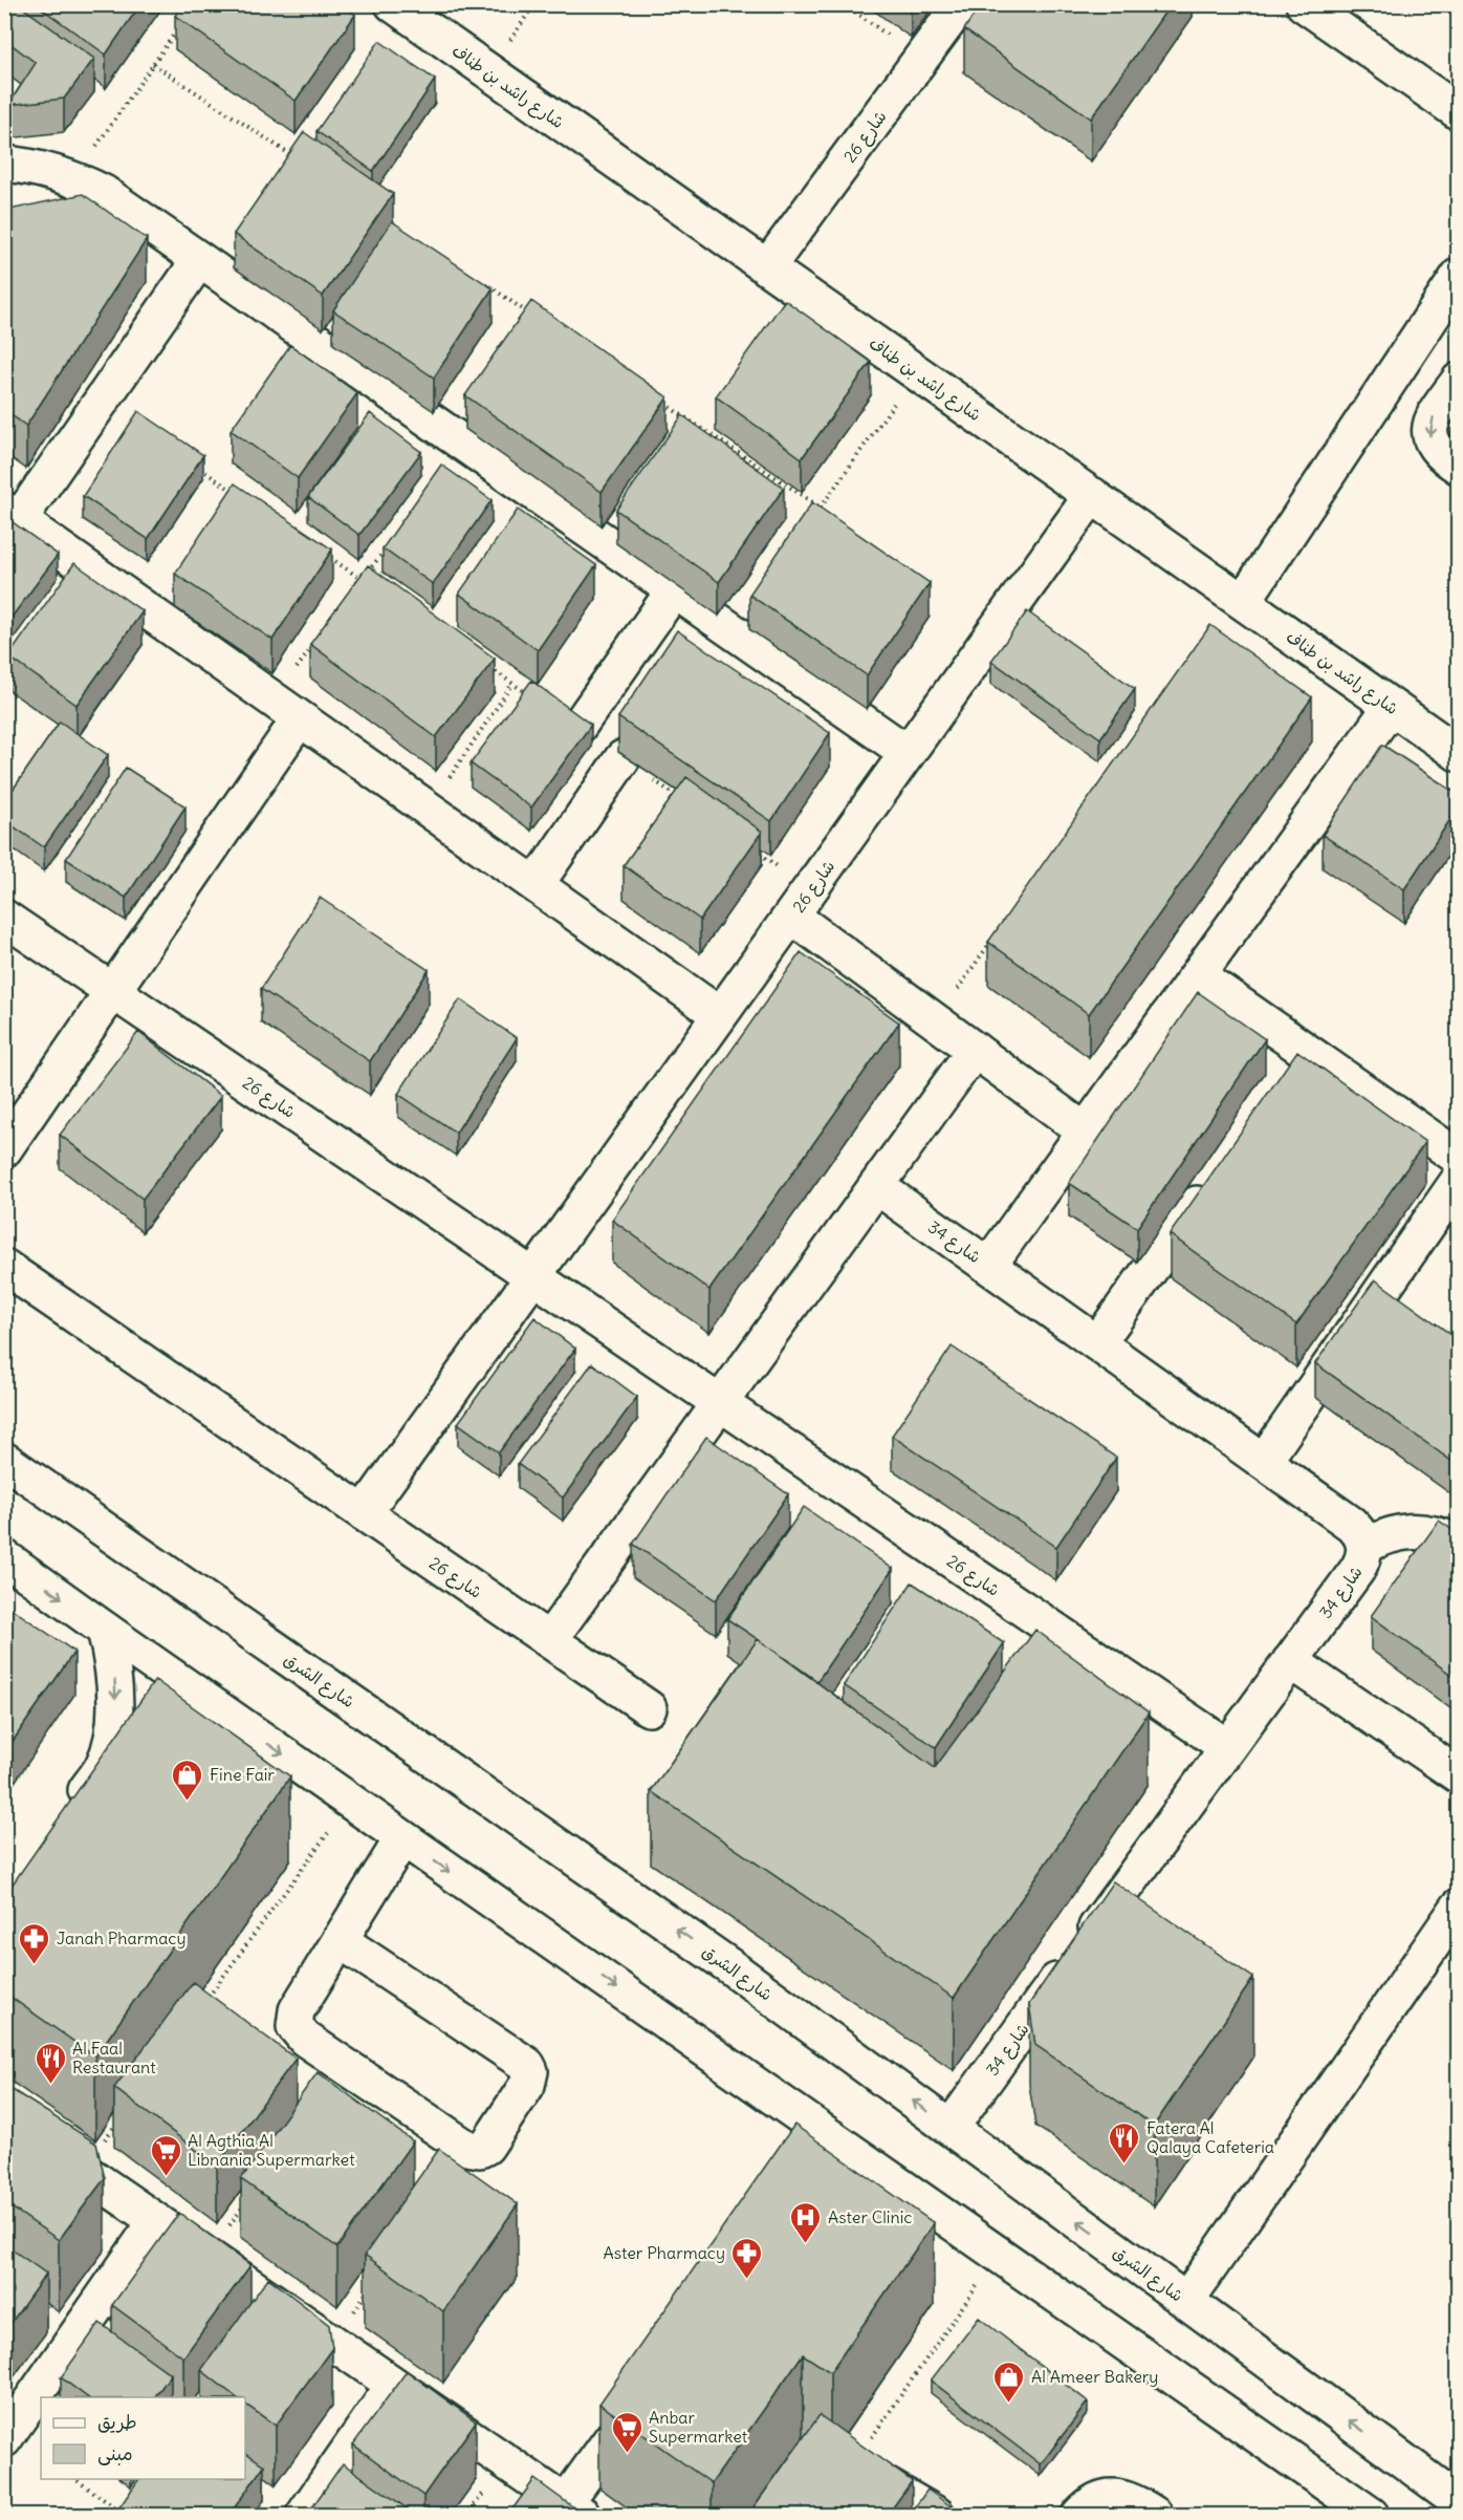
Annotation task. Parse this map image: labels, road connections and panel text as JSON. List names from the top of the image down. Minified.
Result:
{"streets":{"street":["شارع راشد بن طناف","شارع 26","شارع 34","شارع الشرق"]},"crossings":[["شارع راشد بن طناف","شارع 26"],["شارع 26","شارع 34"],["شارع 34","شارع الشرق"]],"places":{"shop":["Fine Fair","Al Ameer Bakery"],"pharmacy":["Janah Pharmacy","Aster Pharmacy"],"restaurant":["Al Faal Restaurant","Fatera Al Qalaya Cafeteria"],"supermarket":["Al Agthia Al Libnania Supermarket","Anbar Supermarket"],"hospital":["Aster Clinic"]},"legend":["طريق","مبنى"]}
